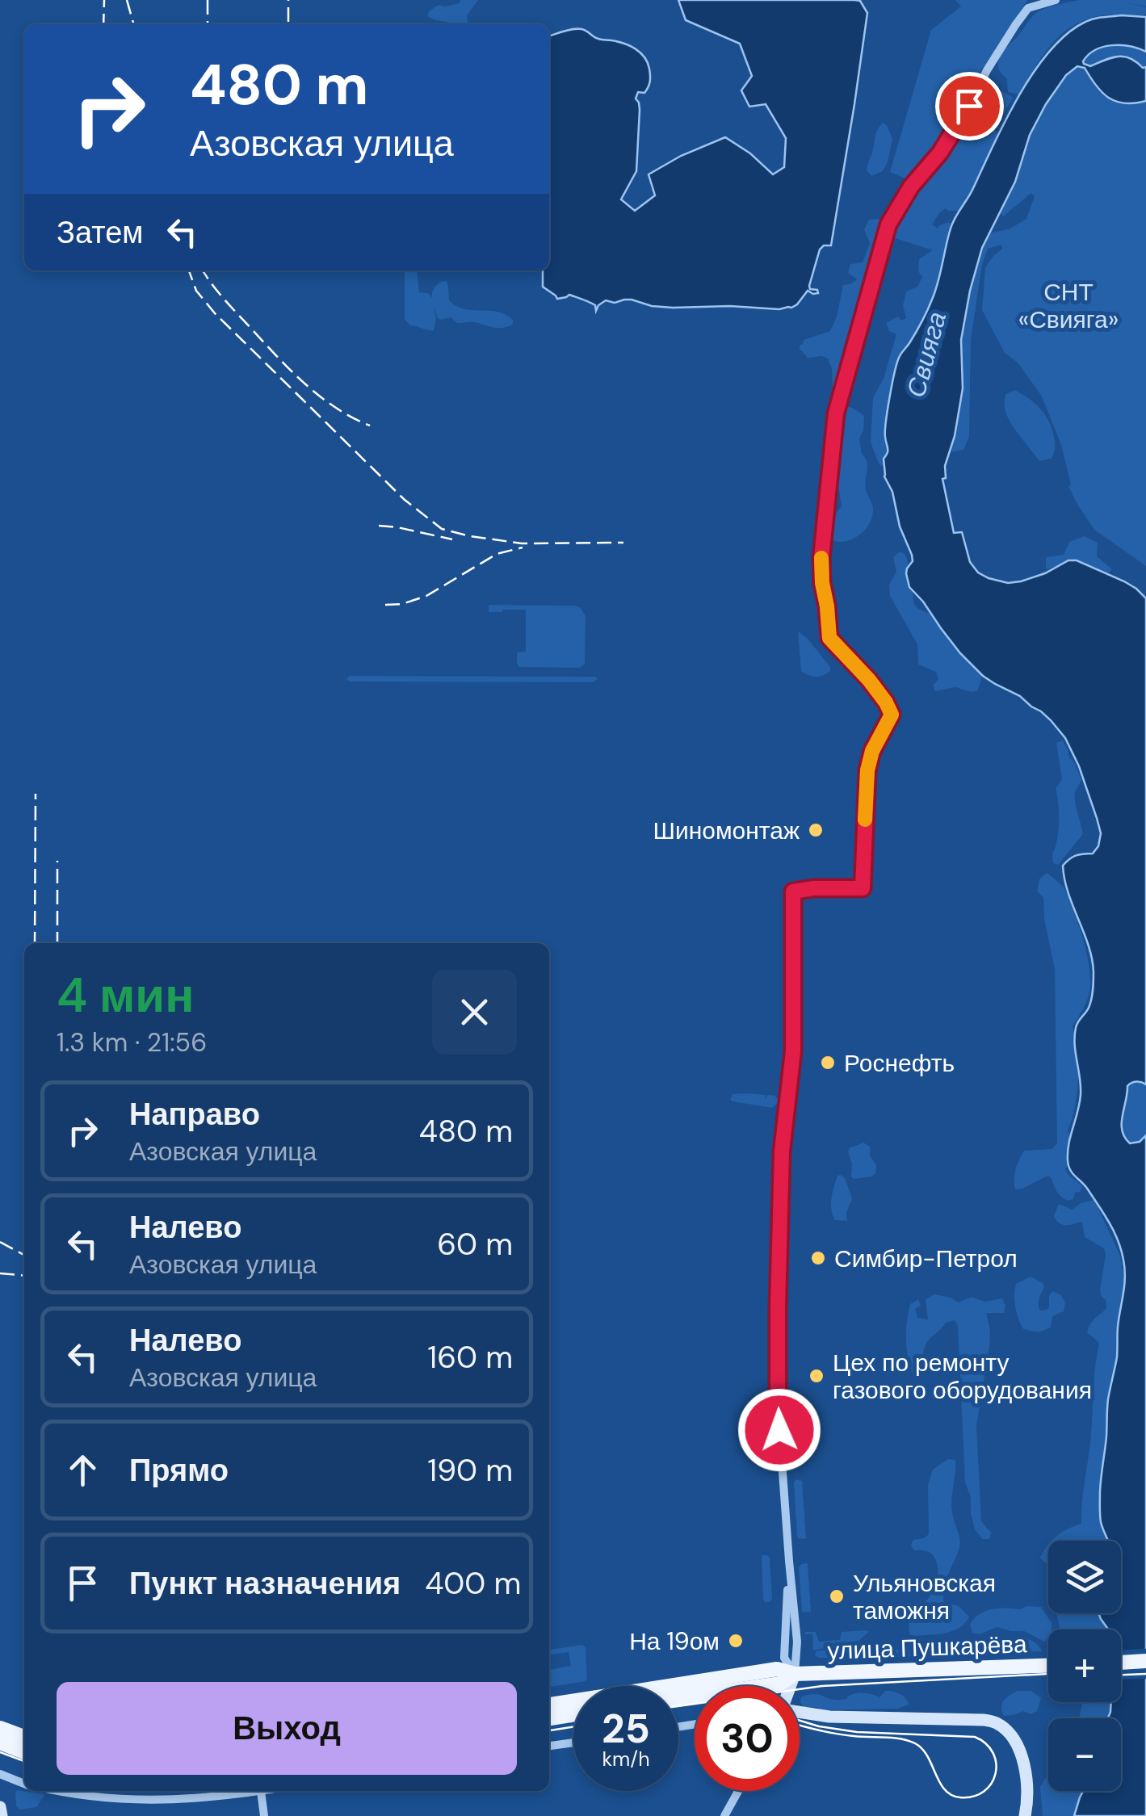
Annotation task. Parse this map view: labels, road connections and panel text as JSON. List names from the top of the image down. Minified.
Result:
{"streets":{"main road":["улица Пушкарёва"]},"water":["Свияга"],"parks":["СНТ «Свияга»"],"places":["Шиномонтаж","Роснефть","Симбир-Петрол","Цех по ремонту газового оборудования","Ульяновская таможня","На 19ом"],"page":{"turn":["480 m","Азовская улица"],"then":"Затем","heading":["4 мин","1.3 km · 21:56"],"list":[{"name":"Направо","note":"Азовская улица","value":"480 m"},{"name":"Налево","note":"Азовская улица","value":"60 m"},{"name":"Налево","note":"Азовская улица","value":"160 m"},{"name":"Прямо","value":"190 m"},{"name":"Пункт назначения","value":"400 m"}],"map_buttons":["+","−"],"buttons":"Выход","speed":"25 km/h","limit":"30"}}
